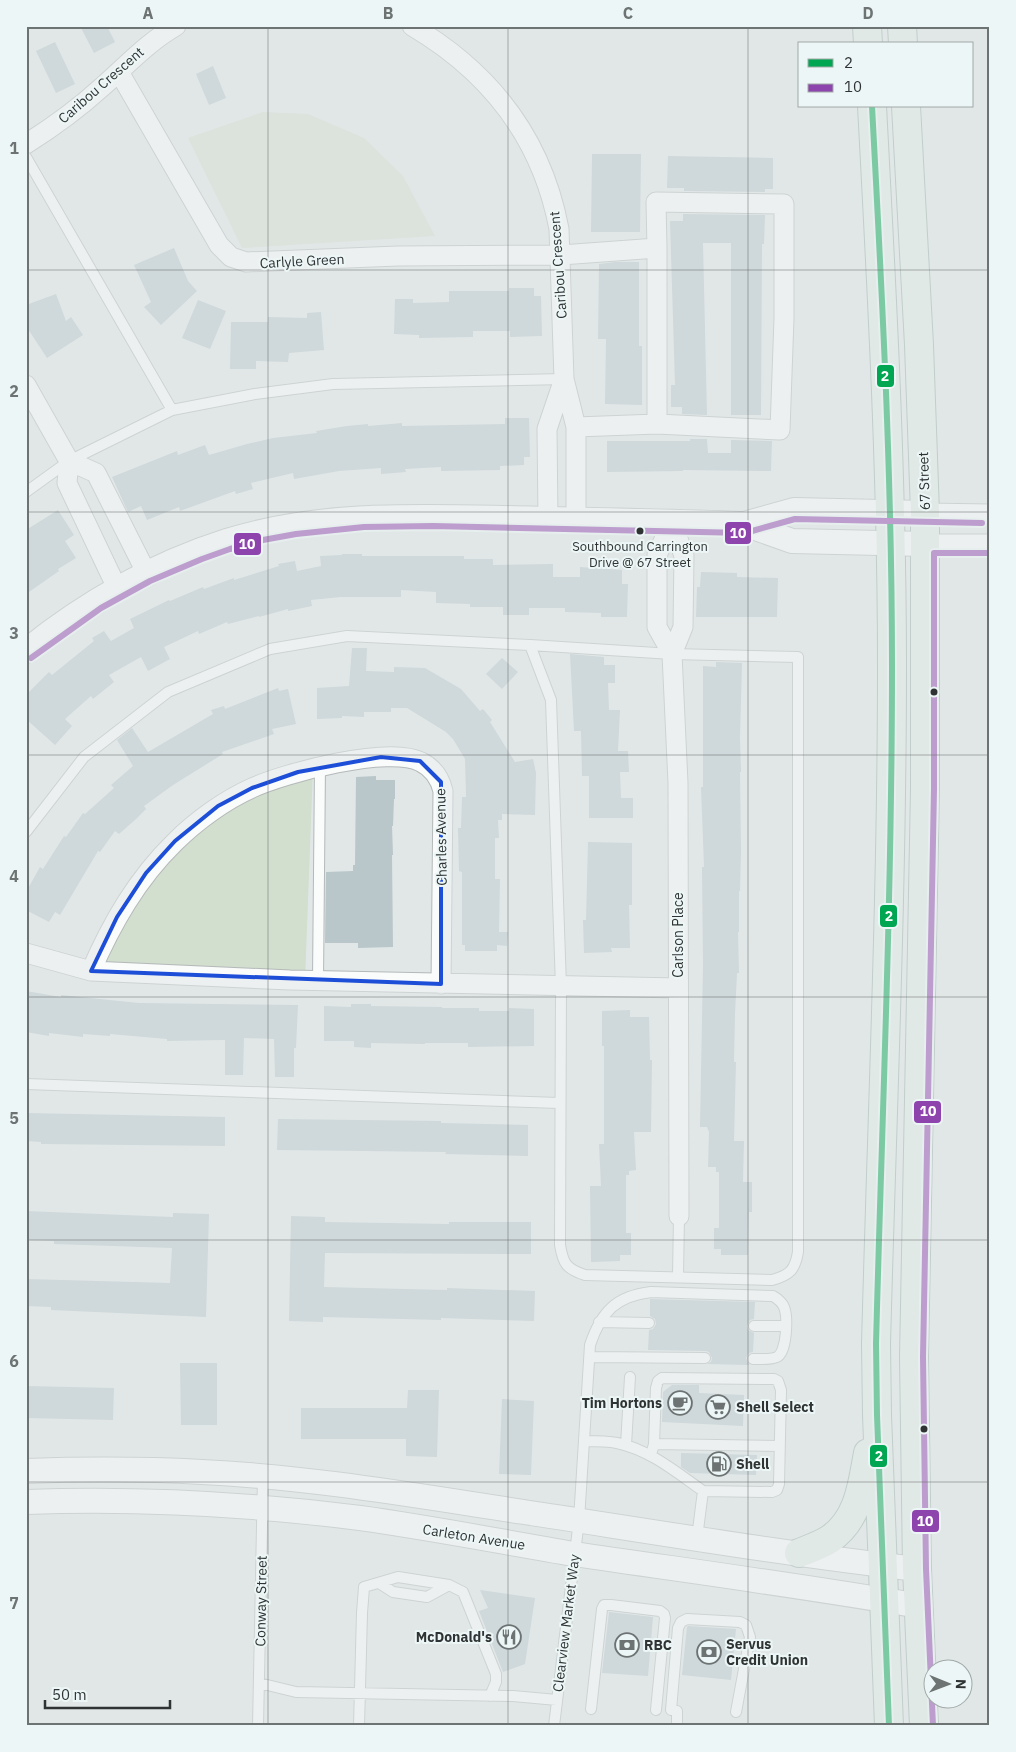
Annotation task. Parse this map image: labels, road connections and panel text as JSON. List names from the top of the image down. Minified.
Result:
{"streets":{"main road":["67 Street"],"street":["Caribou Crescent","Carlyle Green","Charles Avenue","Carlson Place","Carleton Avenue"],"lane":["Conway Street","Clearview Market Way"]},"crossings":[["Caribou Crescent","Carlyle Green"],["67 Street","Carleton Avenue"],["Carleton Avenue","Conway Street"],["Carleton Avenue","Clearview Market Way"]],"places":{"other":["Southbound Carrington Drive @ 67 Street"],"cafe":["Tim Hortons"],"supermarket":["Shell Select"],"fuel station":["Shell"],"restaurant":["McDonald's"],"bank":["RBC","Servus Credit Union"]},"lines":["transit line 2","transit line 10"],"legend":["2","10"],"scale_bar":"50 m","north":"right","grid":{"columns":["A","B","C","D"],"rows":["1","2","3","4","5","6","7"]}}
